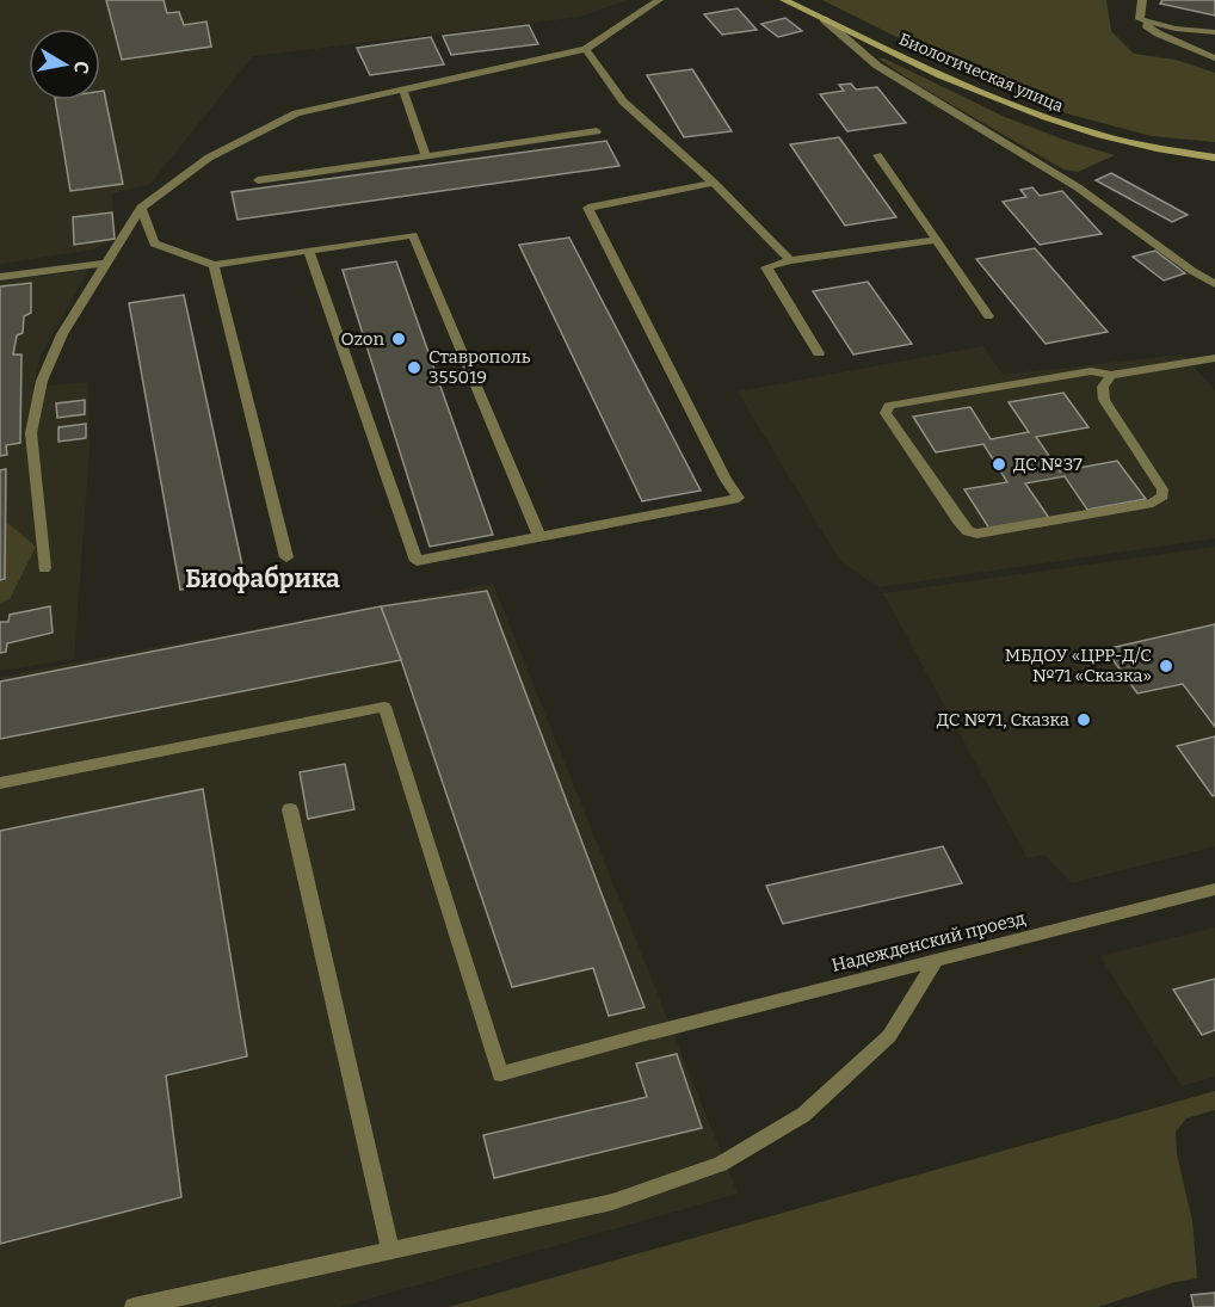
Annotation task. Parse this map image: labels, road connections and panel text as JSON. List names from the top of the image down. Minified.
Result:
{"streets":{"street":["Биологическая улица","Надежденский проезд"]},"districts":["Биофабрика"],"places":["Ozon","Ставрополь 355019","ДС №37","МБДОУ «ЦРР-Д/С №71 «Сказка»","ДС №71, Сказка"],"north":"right"}
